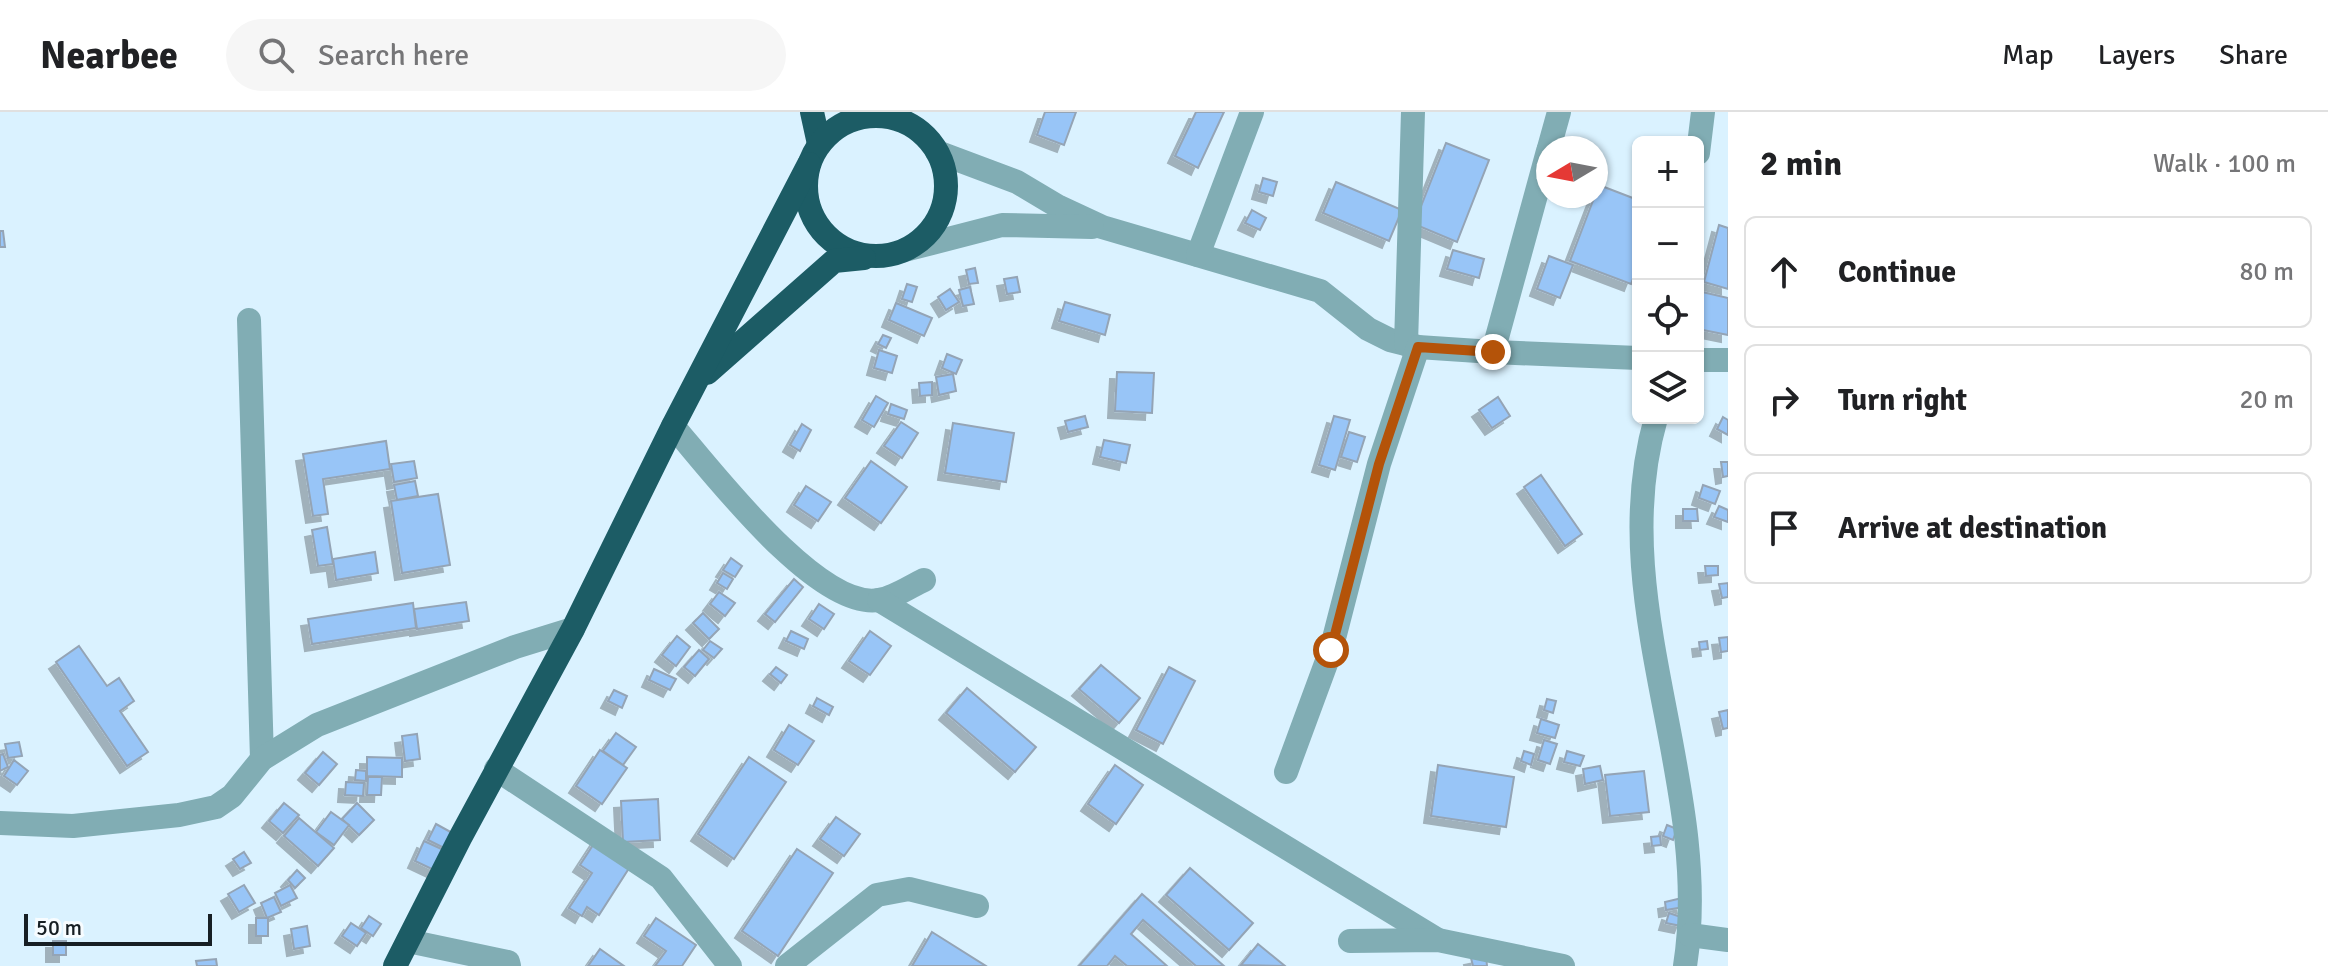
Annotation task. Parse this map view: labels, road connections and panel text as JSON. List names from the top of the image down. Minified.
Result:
{"scale_bar":"50 m","north":"left","page":{"header":"Nearbee","search":"Search here","nav":["Map","Layers","Share"],"heading":["2 min","Walk · 100 m"],"map_buttons":["+","−"],"list":[["Continue","80 m"],["Turn right","20 m"],"Arrive at destination"],"scale":"50 m"}}
